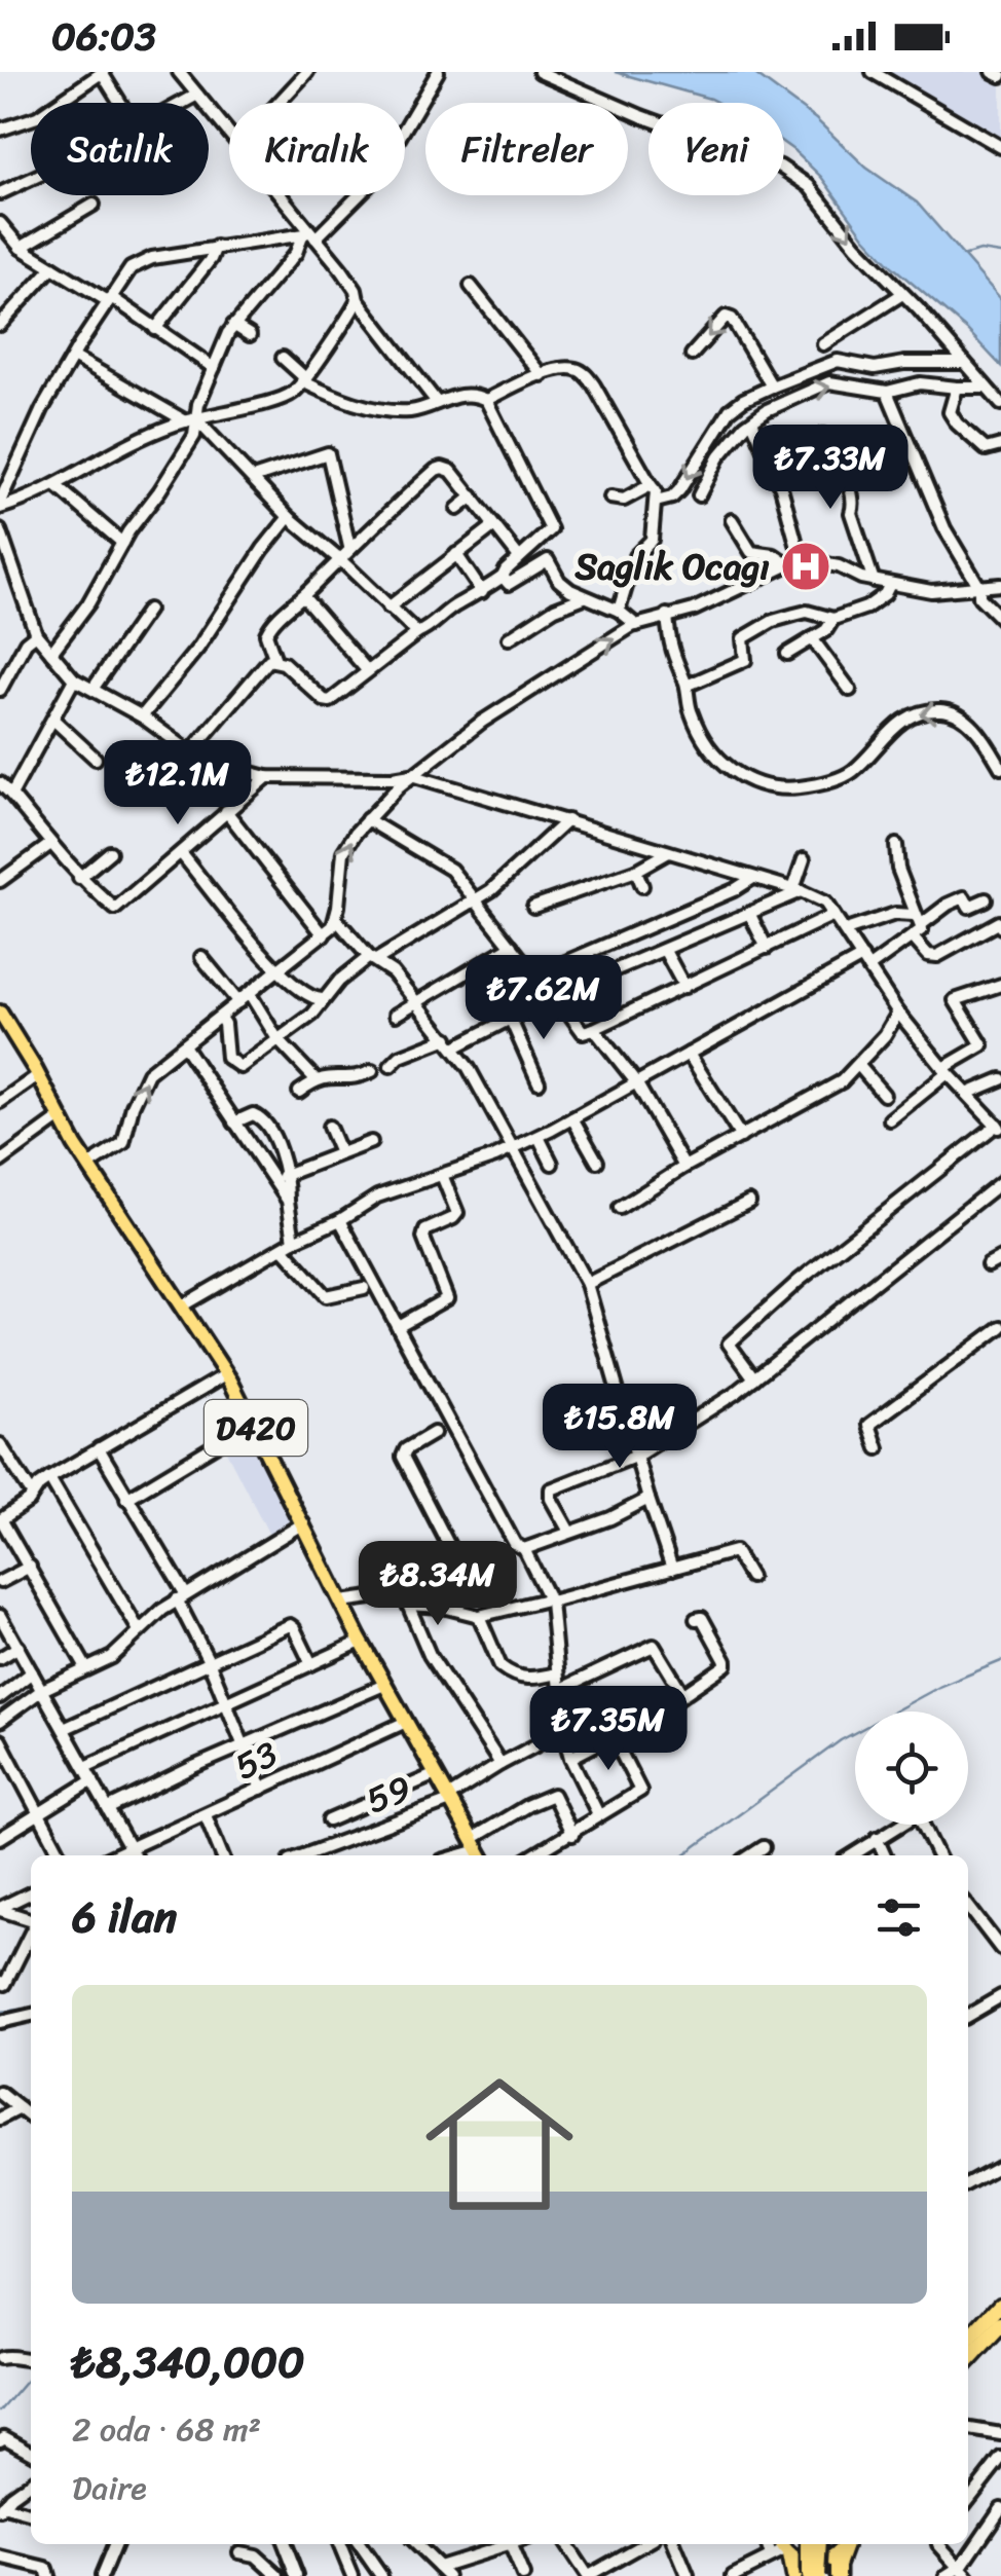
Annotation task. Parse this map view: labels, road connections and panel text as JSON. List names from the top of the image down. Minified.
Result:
{"streets":{"main road":["D420"],"street":["53","59"]},"crossings":[["D420","53"],["D420","59"]],"places":{"hospital":["Saglık Ocagı"]},"page":{"status":"06:03","chip":["Satılık","Kiralık","Filtreler","Yeni"],"price":["₺7.33M","₺12.1M","₺7.62M","₺15.8M","₺8.34M","₺7.35M"],"heading":"6 ilan","list":[{"name":"₺8,340,000","note":"2 oda · 68 m² · Daire"}]}}
